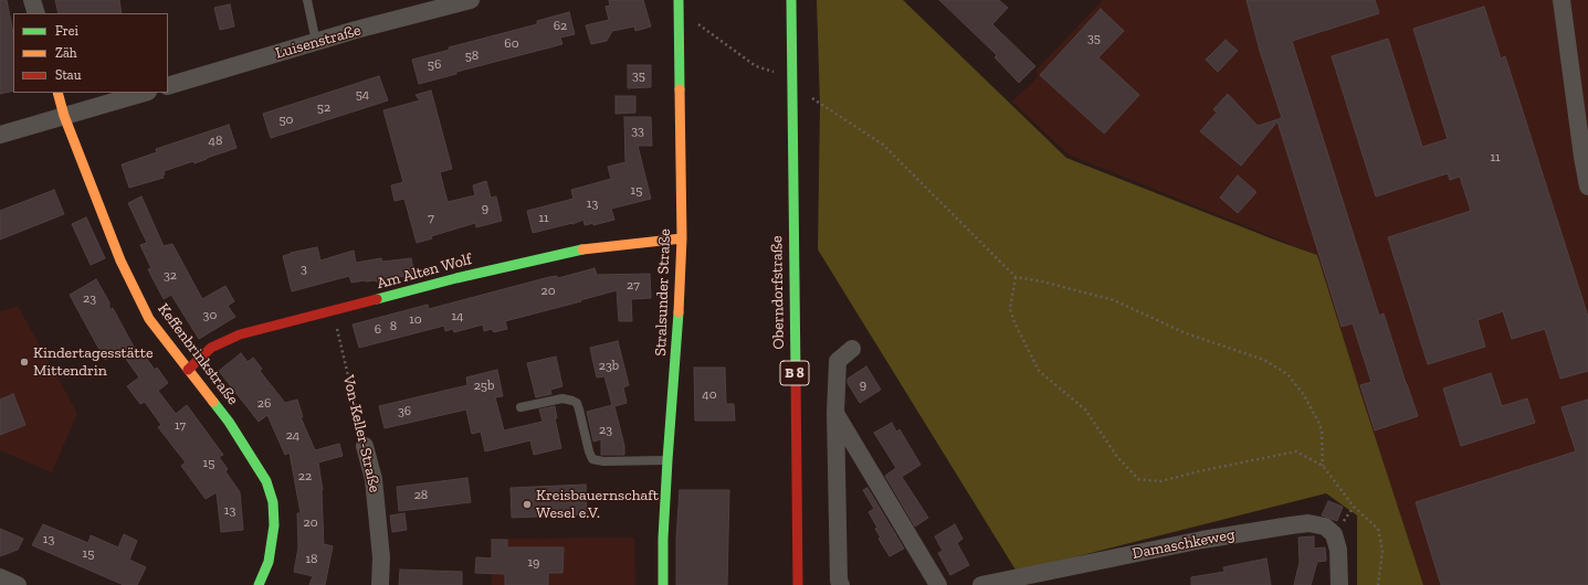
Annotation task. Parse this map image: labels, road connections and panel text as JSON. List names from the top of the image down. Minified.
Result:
{"streets":{"street":["Luisenstraße","Am Alten Wolf","Stralsunder Straße","Oberndorfstraße","Keffenbrinkstraße","B 8","Von-Keller-Straße","Damaschkeweg"]},"crossings":[["Am Alten Wolf","Stralsunder Straße"],["Am Alten Wolf","Keffenbrinkstraße"],["Am Alten Wolf","Von-Keller-Straße"]],"places":["Kindertagesstätte Mittendrin","Kreisbauernschaft Wesel e.V."],"house_numbers":["62","35","60","58","56","35","54","52","50","33","48","11","15","13","9","7","11","3","32","27","20","23","30","14","10","8","6","23b","9","25b","40","26","36","17","23","24","15","22","28","13","20","13","15","18","19"],"legend":["Frei","Zäh","Stau"]}
